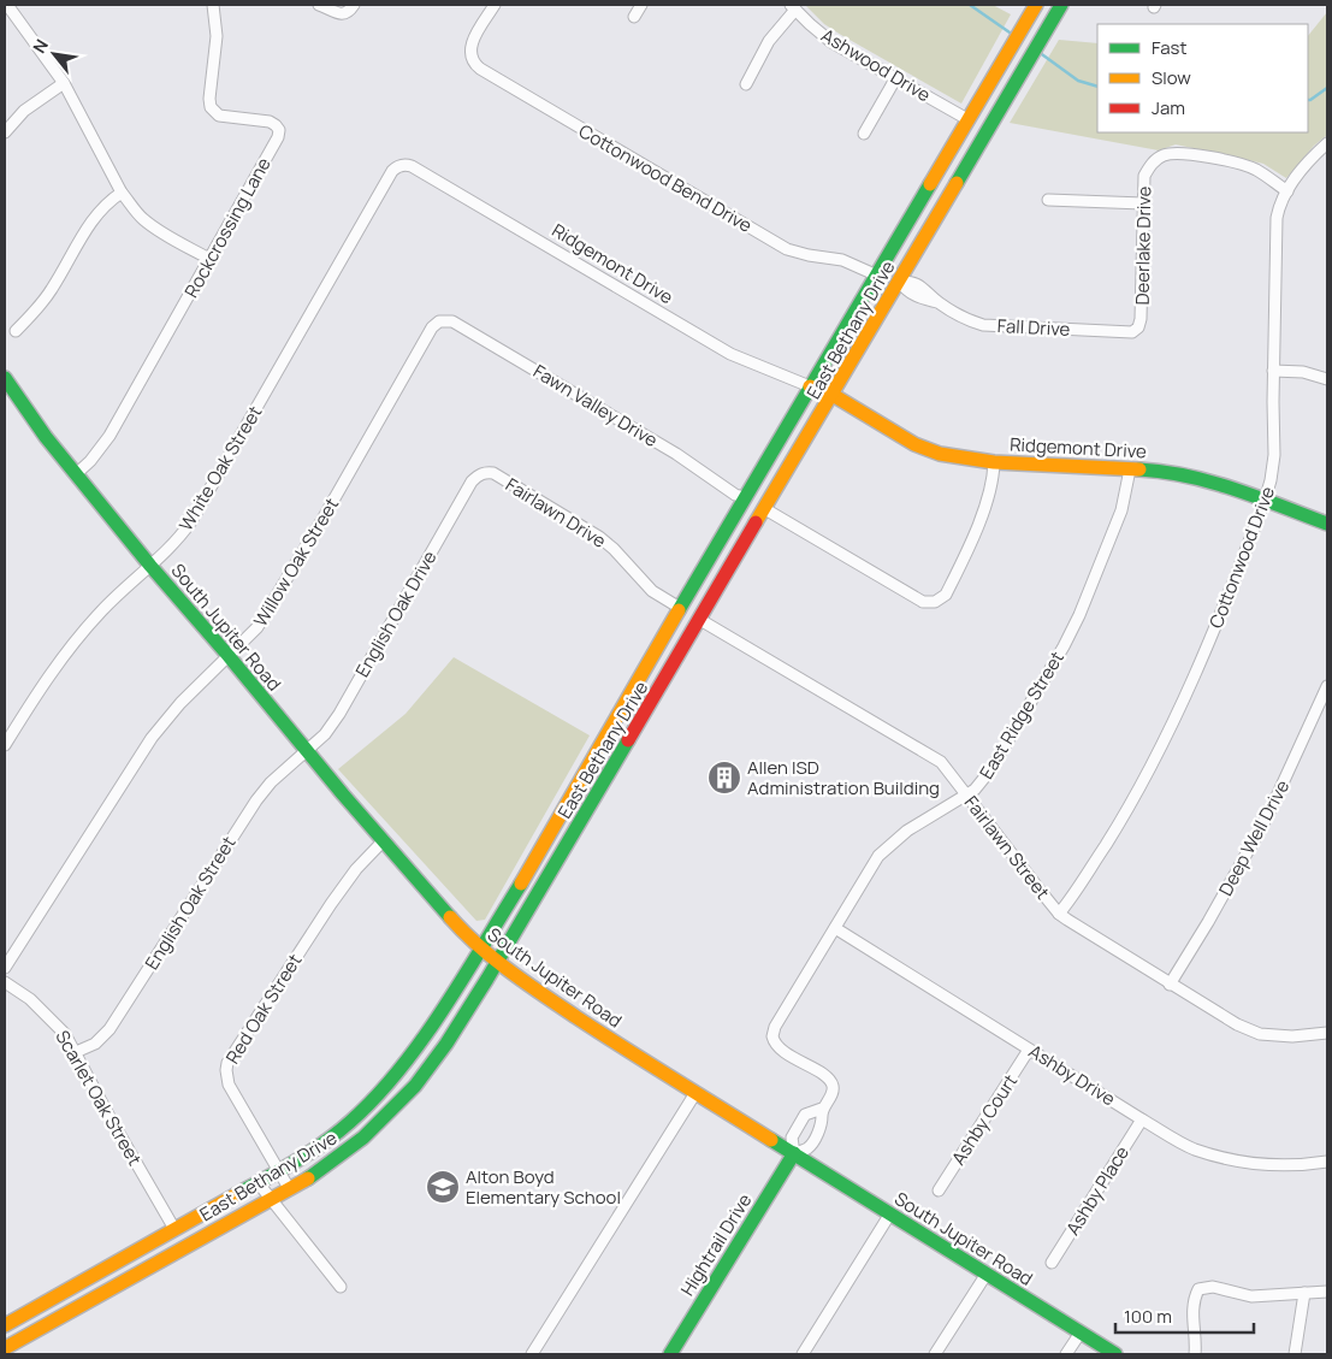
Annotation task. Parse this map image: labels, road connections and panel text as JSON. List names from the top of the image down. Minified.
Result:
{"streets":{"main road":["Ridgemont Drive","East Bethany Drive","South Jupiter Road","Hightrail Drive"],"street":["Ashwood Drive","Cottonwood Bend Drive","Rockcrossing Lane","Deerlake Drive","Fall Drive","Fawn Valley Drive","White Oak Street","Fairlawn Drive","Cottonwood Drive","Willow Oak Street","English Oak Drive","East Ridge Street","Deep Well Drive","Fairlawn Street","English Oak Street","Red Oak Street","Ashby Drive","Scarlet Oak Street","Ashby Court","Ashby Place"]},"crossings":[["Ashwood Drive","East Bethany Drive"],["Cottonwood Bend Drive","East Bethany Drive"],["Rockcrossing Lane","South Jupiter Road"],["Deerlake Drive","Fall Drive"],["Deerlake Drive","Cottonwood Drive"],["Ridgemont Drive","East Bethany Drive"],["Ridgemont Drive","White Oak Street"],["Ridgemont Drive","Cottonwood Drive"],["Ridgemont Drive","East Ridge Street"],["Fall Drive","East Bethany Drive"],["East Bethany Drive","Fawn Valley Drive"],["East Bethany Drive","Fairlawn Drive"],["East Bethany Drive","South Jupiter Road"],["East Bethany Drive","Fairlawn Street"],["East Bethany Drive","Red Oak Street"],["East Bethany Drive","Scarlet Oak Street"],["Fawn Valley Drive","Willow Oak Street"],["White Oak Street","South Jupiter Road"],["Fairlawn Drive","English Oak Drive"],["Cottonwood Drive","Fairlawn Street"],["Willow Oak Street","South Jupiter Road"],["English Oak Drive","South Jupiter Road"],["English Oak Drive","English Oak Street"],["South Jupiter Road","English Oak Street"],["South Jupiter Road","Red Oak Street"],["South Jupiter Road","Hightrail Drive"],["East Ridge Street","Fairlawn Street"],["East Ridge Street","Ashby Drive"],["East Ridge Street","Hightrail Drive"],["Deep Well Drive","Fairlawn Street"],["English Oak Street","Scarlet Oak Street"],["Ashby Drive","Ashby Court"],["Ashby Drive","Ashby Place"]],"places":{"building":["Allen ISD Administration Building"],"school or university":["Alton Boyd Elementary School"]},"legend":["Fast","Slow","Jam"],"scale_bar":"100 m","north":"top left"}
